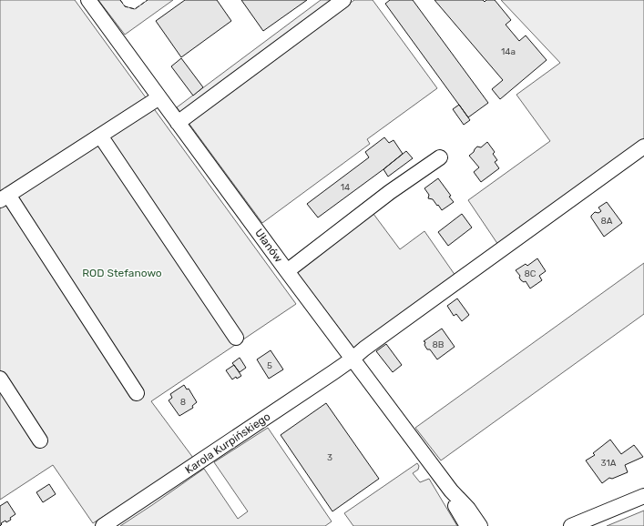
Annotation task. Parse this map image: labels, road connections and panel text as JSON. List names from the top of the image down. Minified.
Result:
{"streets":{"street":["Ułanów","Karola Kurpińskiego"]},"crossings":[["Ułanów","Karola Kurpińskiego"]],"parks":["ROD Stefanowo"],"house_numbers":["14a","14","8A","8C","8B","5","8","3","31A"]}
